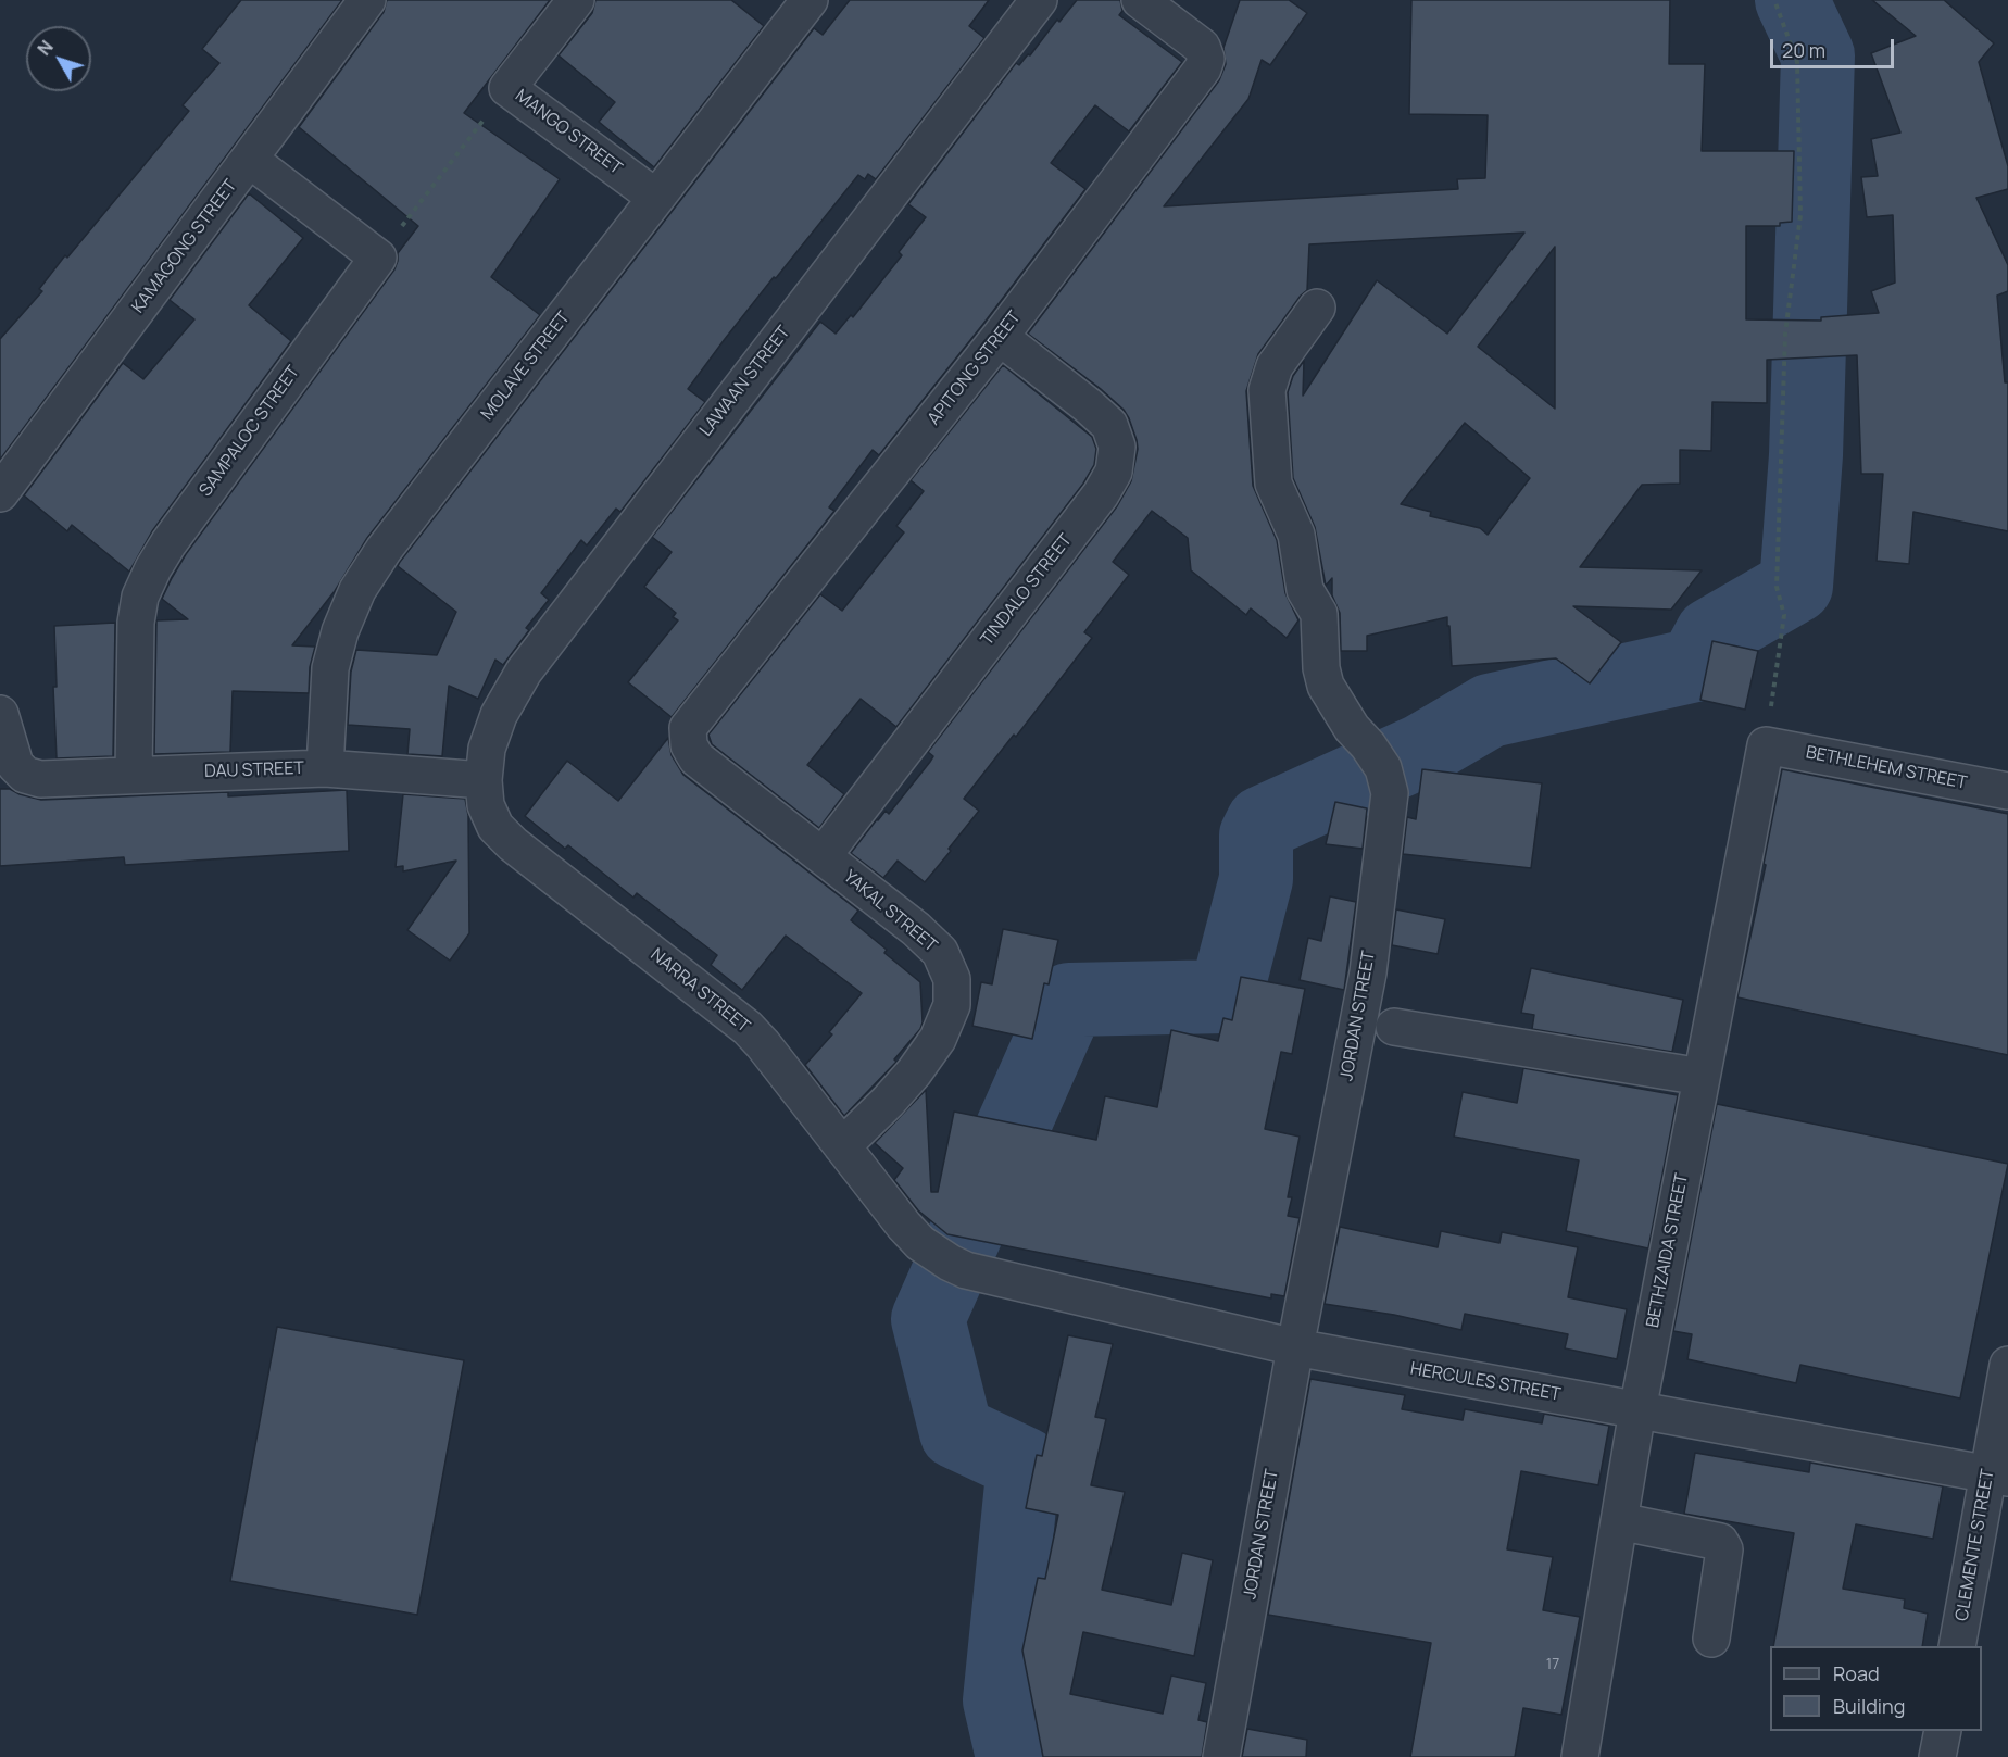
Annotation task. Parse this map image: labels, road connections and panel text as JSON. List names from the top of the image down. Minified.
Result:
{"streets":{"street":["MANGO STREET","KAMAGONG STREET","MOLAVE STREET","APITONG STREET","LAWAAN STREET","SAMPALOC STREET","TINDALO STREET","BETHLEHEM STREET","DAU STREET","YAKAL STREET","NARRA STREET","JORDAN STREET","BETHZAIDA STREET","HERCULES STREET","CLEMENTE STREET"]},"crossings":[["MANGO STREET","MOLAVE STREET"],["MOLAVE STREET","DAU STREET"],["APITONG STREET","TINDALO STREET"],["APITONG STREET","YAKAL STREET"],["LAWAAN STREET","DAU STREET"],["LAWAAN STREET","NARRA STREET"],["SAMPALOC STREET","DAU STREET"],["TINDALO STREET","YAKAL STREET"],["BETHLEHEM STREET","BETHZAIDA STREET"],["DAU STREET","NARRA STREET"],["YAKAL STREET","NARRA STREET"],["NARRA STREET","HERCULES STREET"],["JORDAN STREET","HERCULES STREET"],["BETHZAIDA STREET","HERCULES STREET"],["HERCULES STREET","CLEMENTE STREET"]],"house_numbers":["17"],"legend":["Road","Building"],"scale_bar":"20 m","north":"top left"}
